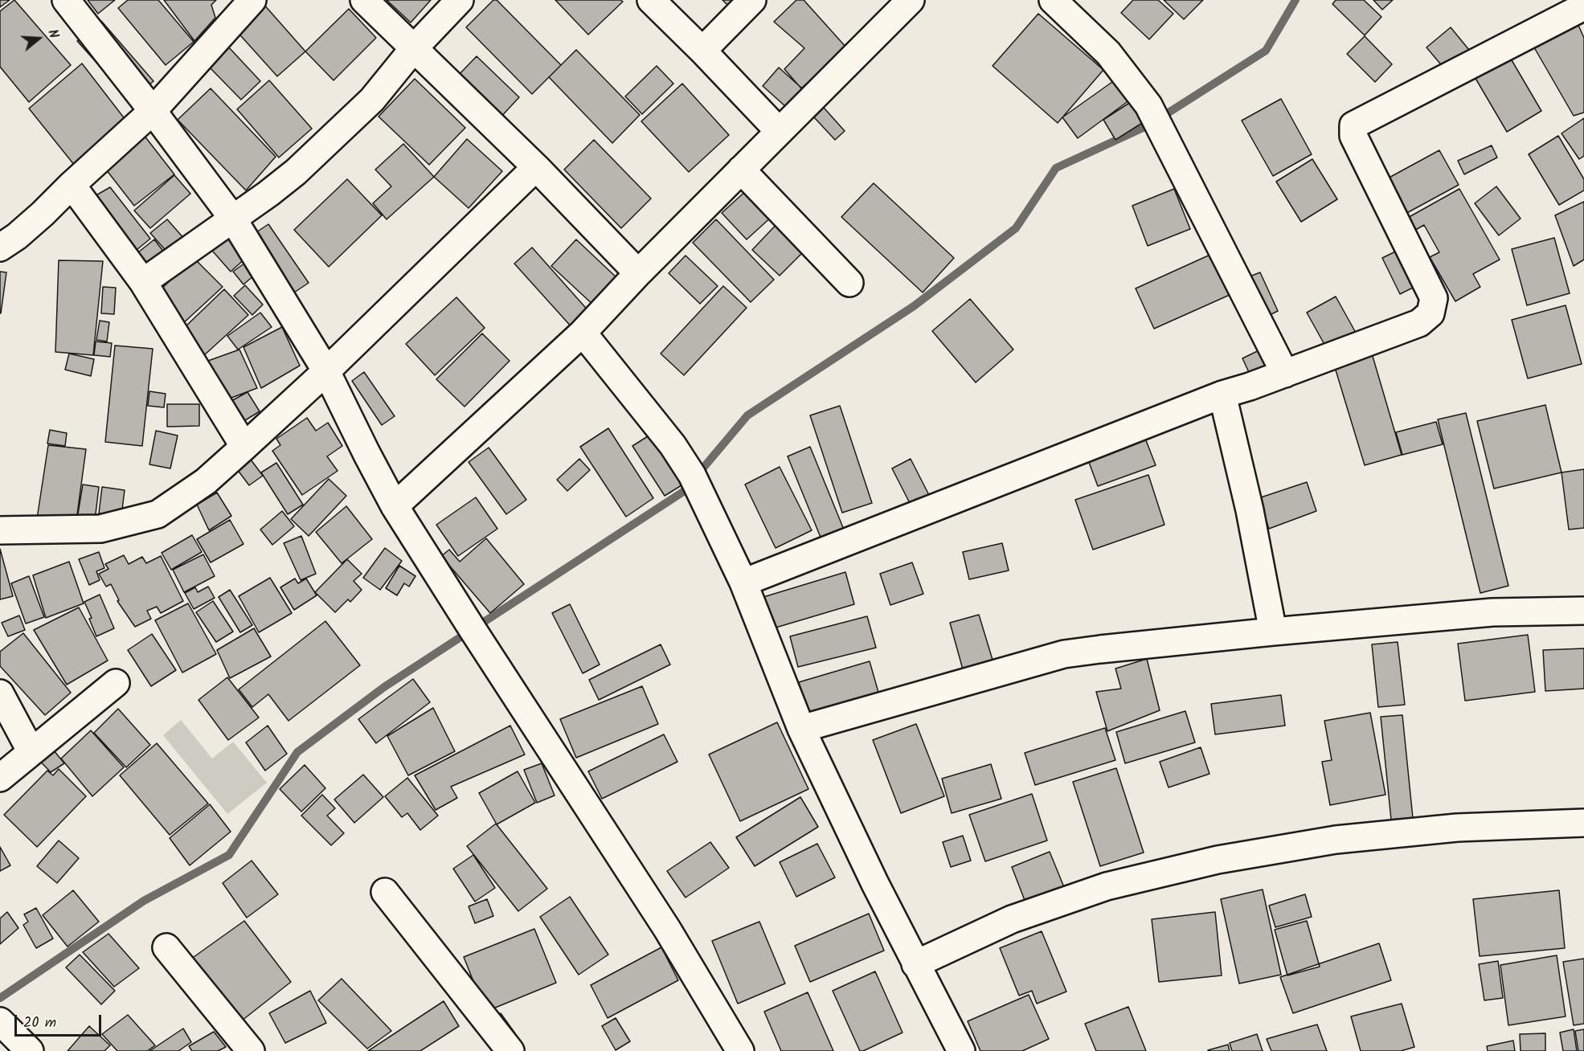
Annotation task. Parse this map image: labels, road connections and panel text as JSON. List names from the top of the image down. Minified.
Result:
{"scale_bar":"20 m","north":"right"}
